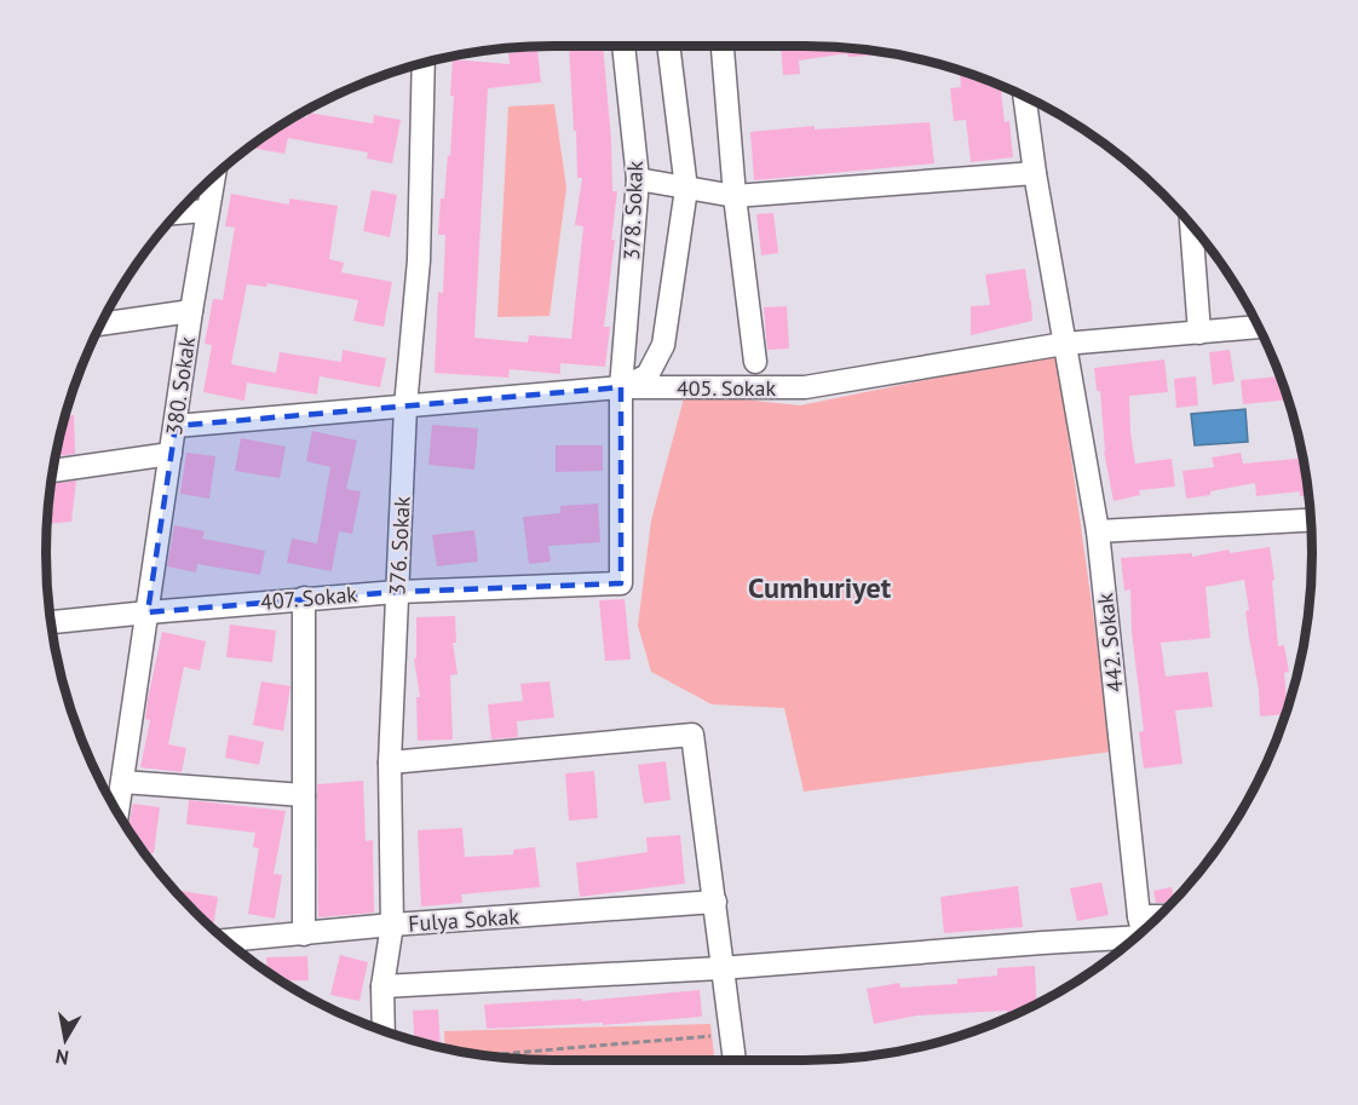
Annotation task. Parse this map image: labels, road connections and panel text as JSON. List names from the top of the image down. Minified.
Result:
{"streets":{"street":["378. Sokak","380. Sokak","405. Sokak","376. Sokak","407. Sokak","442. Sokak","Fulya Sokak"]},"crossings":[["378. Sokak","405. Sokak"],["378. Sokak","407. Sokak"],["380. Sokak","405. Sokak"],["380. Sokak","407. Sokak"],["405. Sokak","376. Sokak"],["405. Sokak","442. Sokak"],["376. Sokak","407. Sokak"],["376. Sokak","Fulya Sokak"]],"districts":["Cumhuriyet"],"north":"bottom"}
